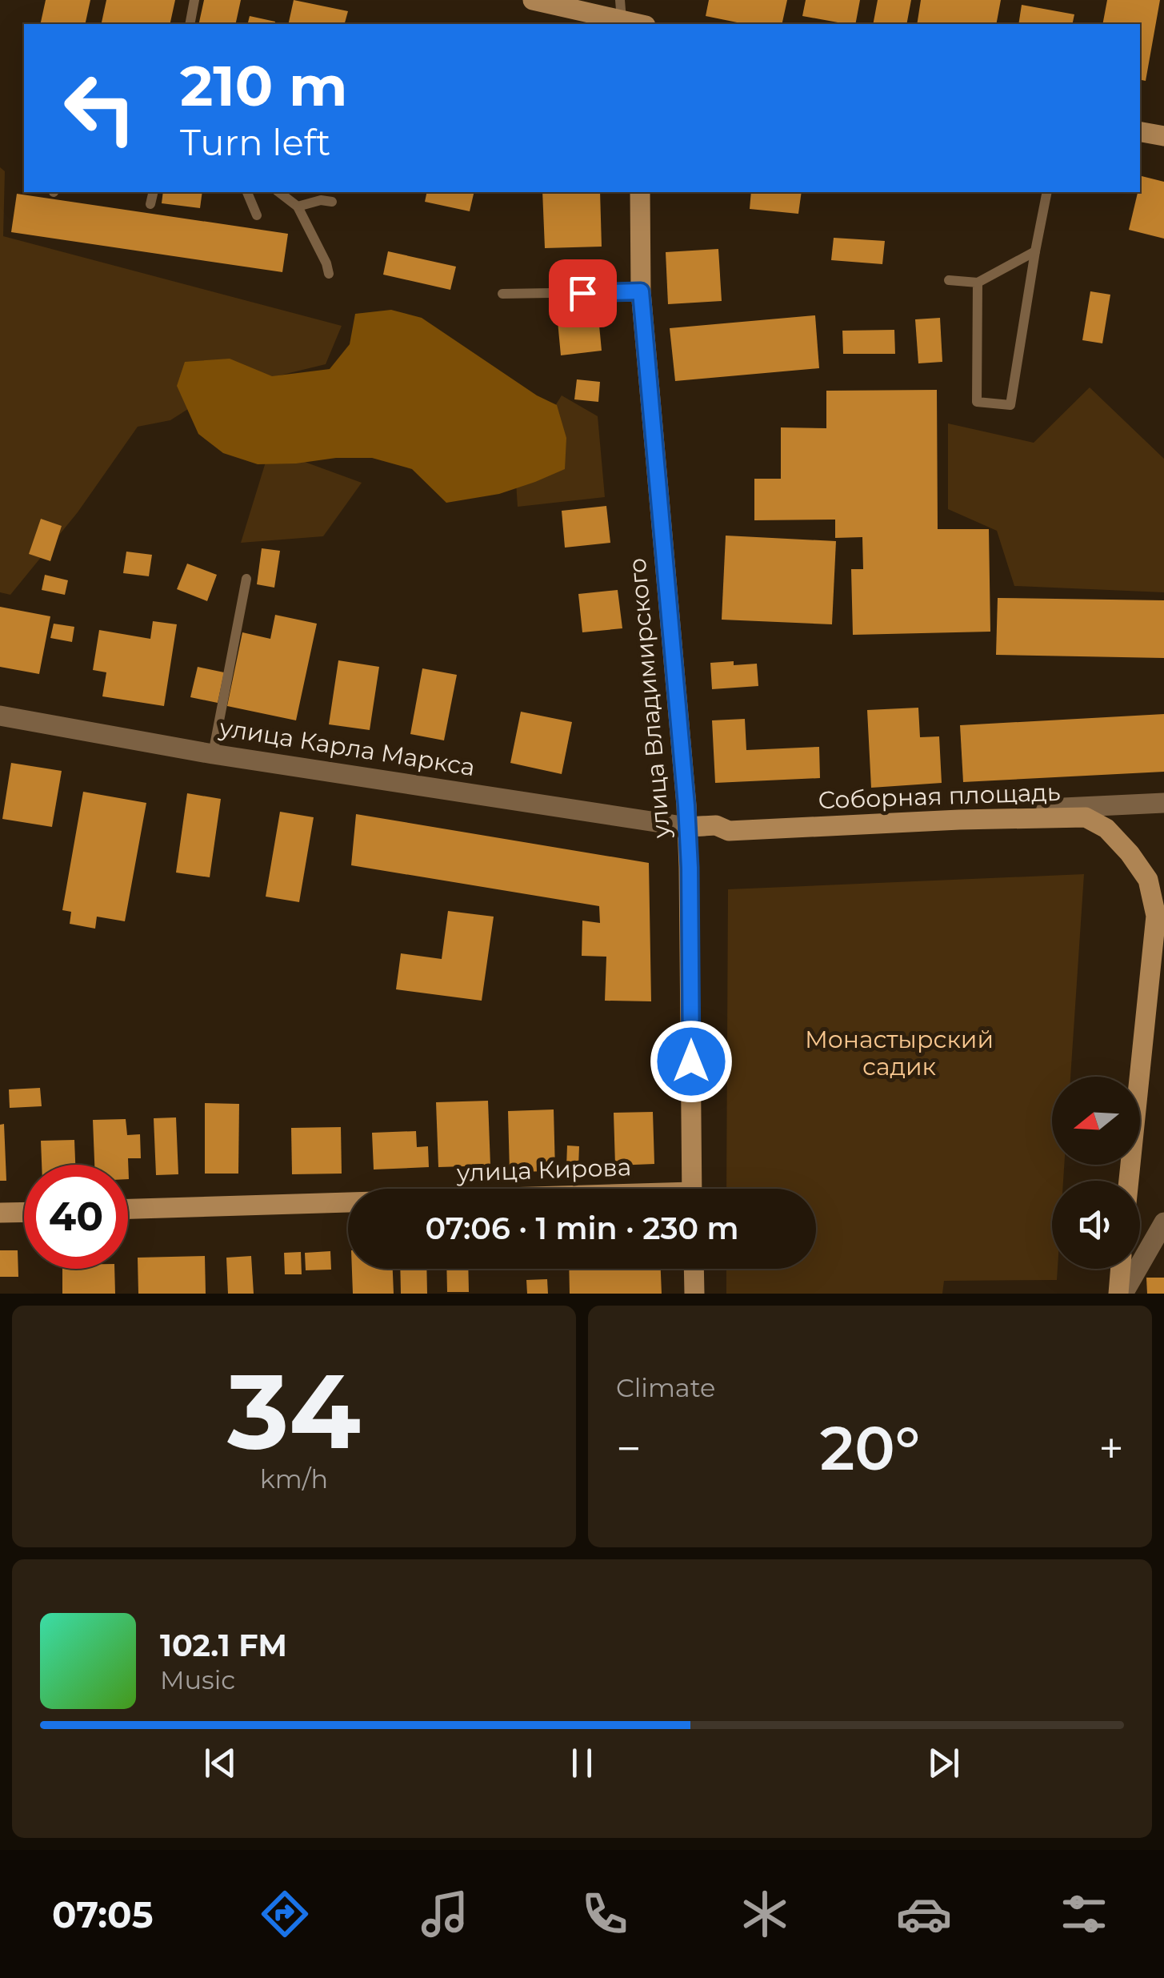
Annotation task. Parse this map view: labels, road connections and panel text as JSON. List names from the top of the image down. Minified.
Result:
{"streets":{"street":["улица Владимирского","улица Карла Маркса","Соборная площадь","улица Кирова"]},"crossings":[["улица Владимирского","улица Карла Маркса"],["улица Владимирского","Соборная площадь"],["улица Карла Маркса","Соборная площадь"]],"parks":["Монастырский садик"],"north":"left","page":{"turn":["210 m","Turn left"],"limit":"40","trip":"07:06 · 1 min · 230 m","tile":[["34","km/h"],"Climate"],"heat":["−","20°","+"],"song":["102.1 FM","Music"],"tabs":"07:05"}}
